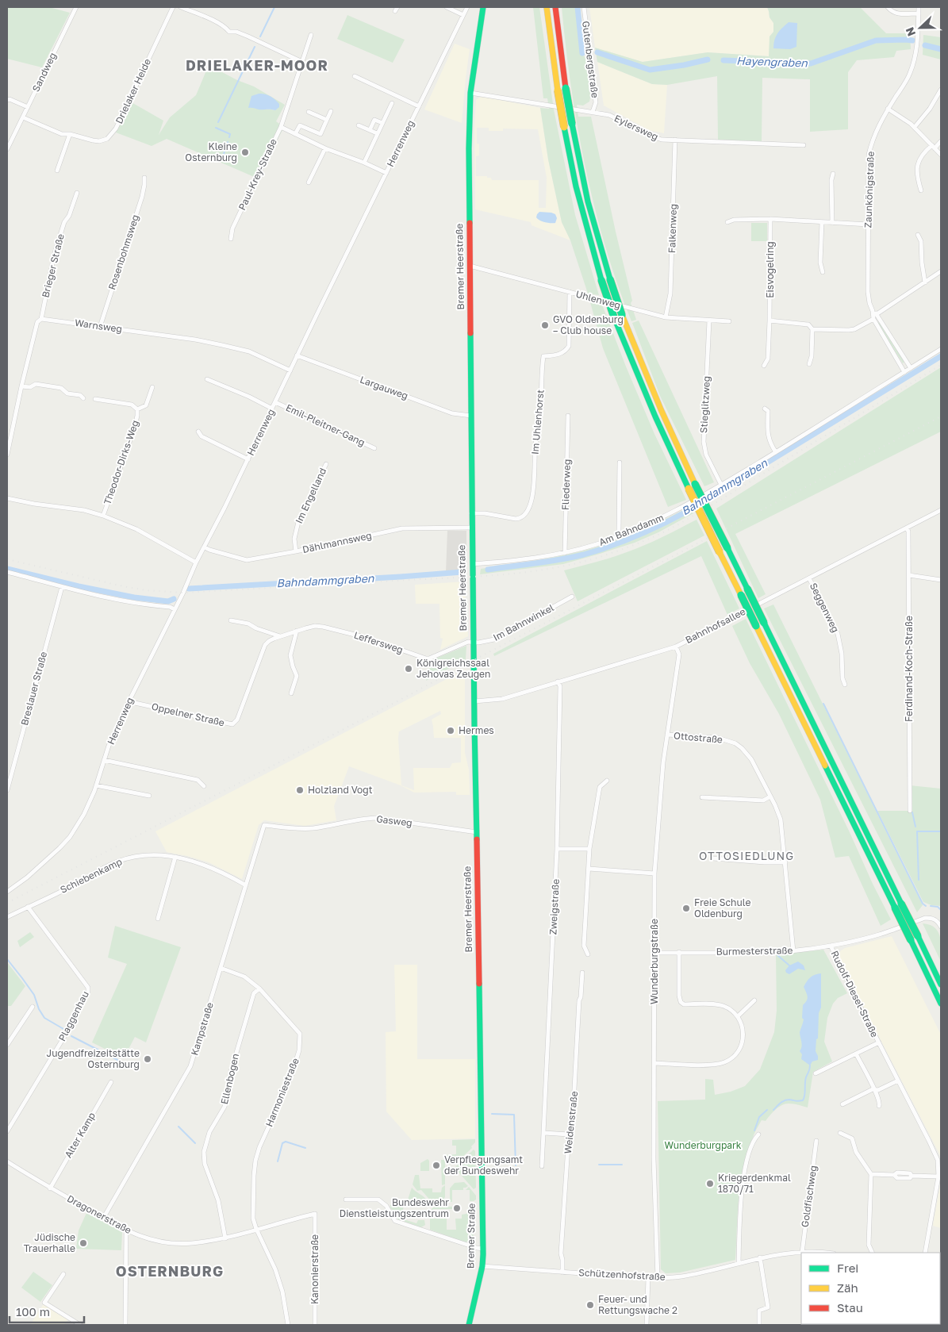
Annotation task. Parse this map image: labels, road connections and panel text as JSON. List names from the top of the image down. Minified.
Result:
{"streets":{"main road":["Bremer Heerstraße","Bremer Straße"],"street":["Gutenbergstraße","Sandweg","Drielaker Heide","Eylersweg","Herrenweg","Paul-Krey-Straße","Zaunkönigstraße","Falkenweg","Rosenbohmsweg","Brieger Straße","Eisvogelring","Uhlenweg","Warnsweg","Largauweg","Stieglitzweg","Im Uhlenhorst","Emil-Pleitner-Gang","Theodor-Dirks-Weg","Fliederweg","Im Engelland","Am Bahndamm","Dählmannsweg","Seggenweg","Im Bahnwinkel","Bahnhofsallee","Leffersweg","Ferdinand-Koch-Straße","Breslauer Straße","Oppelner Straße","Ottostraße","Gasweg","Schiebenkamp","Zweigstraße","Burmesterstraße","Wunderburgstraße","Rudolf-Diesel-Straße","Plaggenhau","Kampstraße","Ellenbogen","Harmoniestraße","Weidenstraße","Alter Kamp","Goldfischweg","Dragonerstraße","Kanonierstraße","Schützenhofstraße"]},"crossings":[["Gutenbergstraße","Eylersweg"],["Sandweg","Drielaker Heide"],["Eylersweg","Falkenweg"],["Eylersweg","Bremer Heerstraße"],["Herrenweg","Paul-Krey-Straße"],["Herrenweg","Warnsweg"],["Herrenweg","Largauweg"],["Herrenweg","Emil-Pleitner-Gang"],["Herrenweg","Dählmannsweg"],["Herrenweg","Oppelner Straße"],["Zaunkönigstraße","Am Bahndamm"],["Falkenweg","Uhlenweg"],["Rosenbohmsweg","Warnsweg"],["Brieger Straße","Warnsweg"],["Bremer Heerstraße","Uhlenweg"],["Bremer Heerstraße","Largauweg"],["Bremer Heerstraße","Im Uhlenhorst"],["Bremer Heerstraße","Am Bahndamm"],["Bremer Heerstraße","Dählmannsweg"],["Bremer Heerstraße","Im Bahnwinkel"],["Bremer Heerstraße","Bahnhofsallee"],["Bremer Heerstraße","Leffersweg"],["Bremer Heerstraße","Gasweg"],["Bremer Heerstraße","Bremer Straße"],["Uhlenweg","Stieglitzweg"],["Uhlenweg","Im Uhlenhorst"],["Stieglitzweg","Am Bahndamm"],["Fliederweg","Am Bahndamm"],["Im Engelland","Dählmannsweg"],["Seggenweg","Bahnhofsallee"],["Im Bahnwinkel","Leffersweg"],["Bahnhofsallee","Ferdinand-Koch-Straße"],["Bahnhofsallee","Zweigstraße"],["Bahnhofsallee","Wunderburgstraße"],["Leffersweg","Oppelner Straße"],["Ottostraße","Burmesterstraße"],["Ottostraße","Wunderburgstraße"],["Gasweg","Kampstraße"],["Schiebenkamp","Plaggenhau"],["Schiebenkamp","Kampstraße"],["Burmesterstraße","Wunderburgstraße"],["Burmesterstraße","Rudolf-Diesel-Straße"],["Wunderburgstraße","Schützenhofstraße"],["Kampstraße","Harmoniestraße"],["Kampstraße","Dragonerstraße"],["Ellenbogen","Harmoniestraße"],["Ellenbogen","Dragonerstraße"],["Harmoniestraße","Dragonerstraße"],["Weidenstraße","Schützenhofstraße"],["Alter Kamp","Dragonerstraße"],["Goldfischweg","Schützenhofstraße"],["Dragonerstraße","Kanonierstraße"],["Bremer Straße","Schützenhofstraße"]],"districts":["DRIELAKER-MOOR","OTTOSIEDLUNG","OSTERNBURG"],"water":["Hayengraben","Bahndammgraben"],"parks":["Wunderburgpark"],"places":["Kleine Osternburg","GVO Oldenburg – Club house","Königreichssaal Jehovas Zeugen","Hermes","Holzland Vogt","Freie Schule Oldenburg","Jugendfreizeitstätte Osternburg","Verpflegungsamt der Bundeswehr","Kriegerdenkmal 1870/71","Bundeswehr Dienstleistungszentrum","Jüdische Trauerhalle","Feuer- und Rettungswache 2"],"legend":["Frei","Zäh","Stau"],"scale_bar":"100 m","north":"left"}
